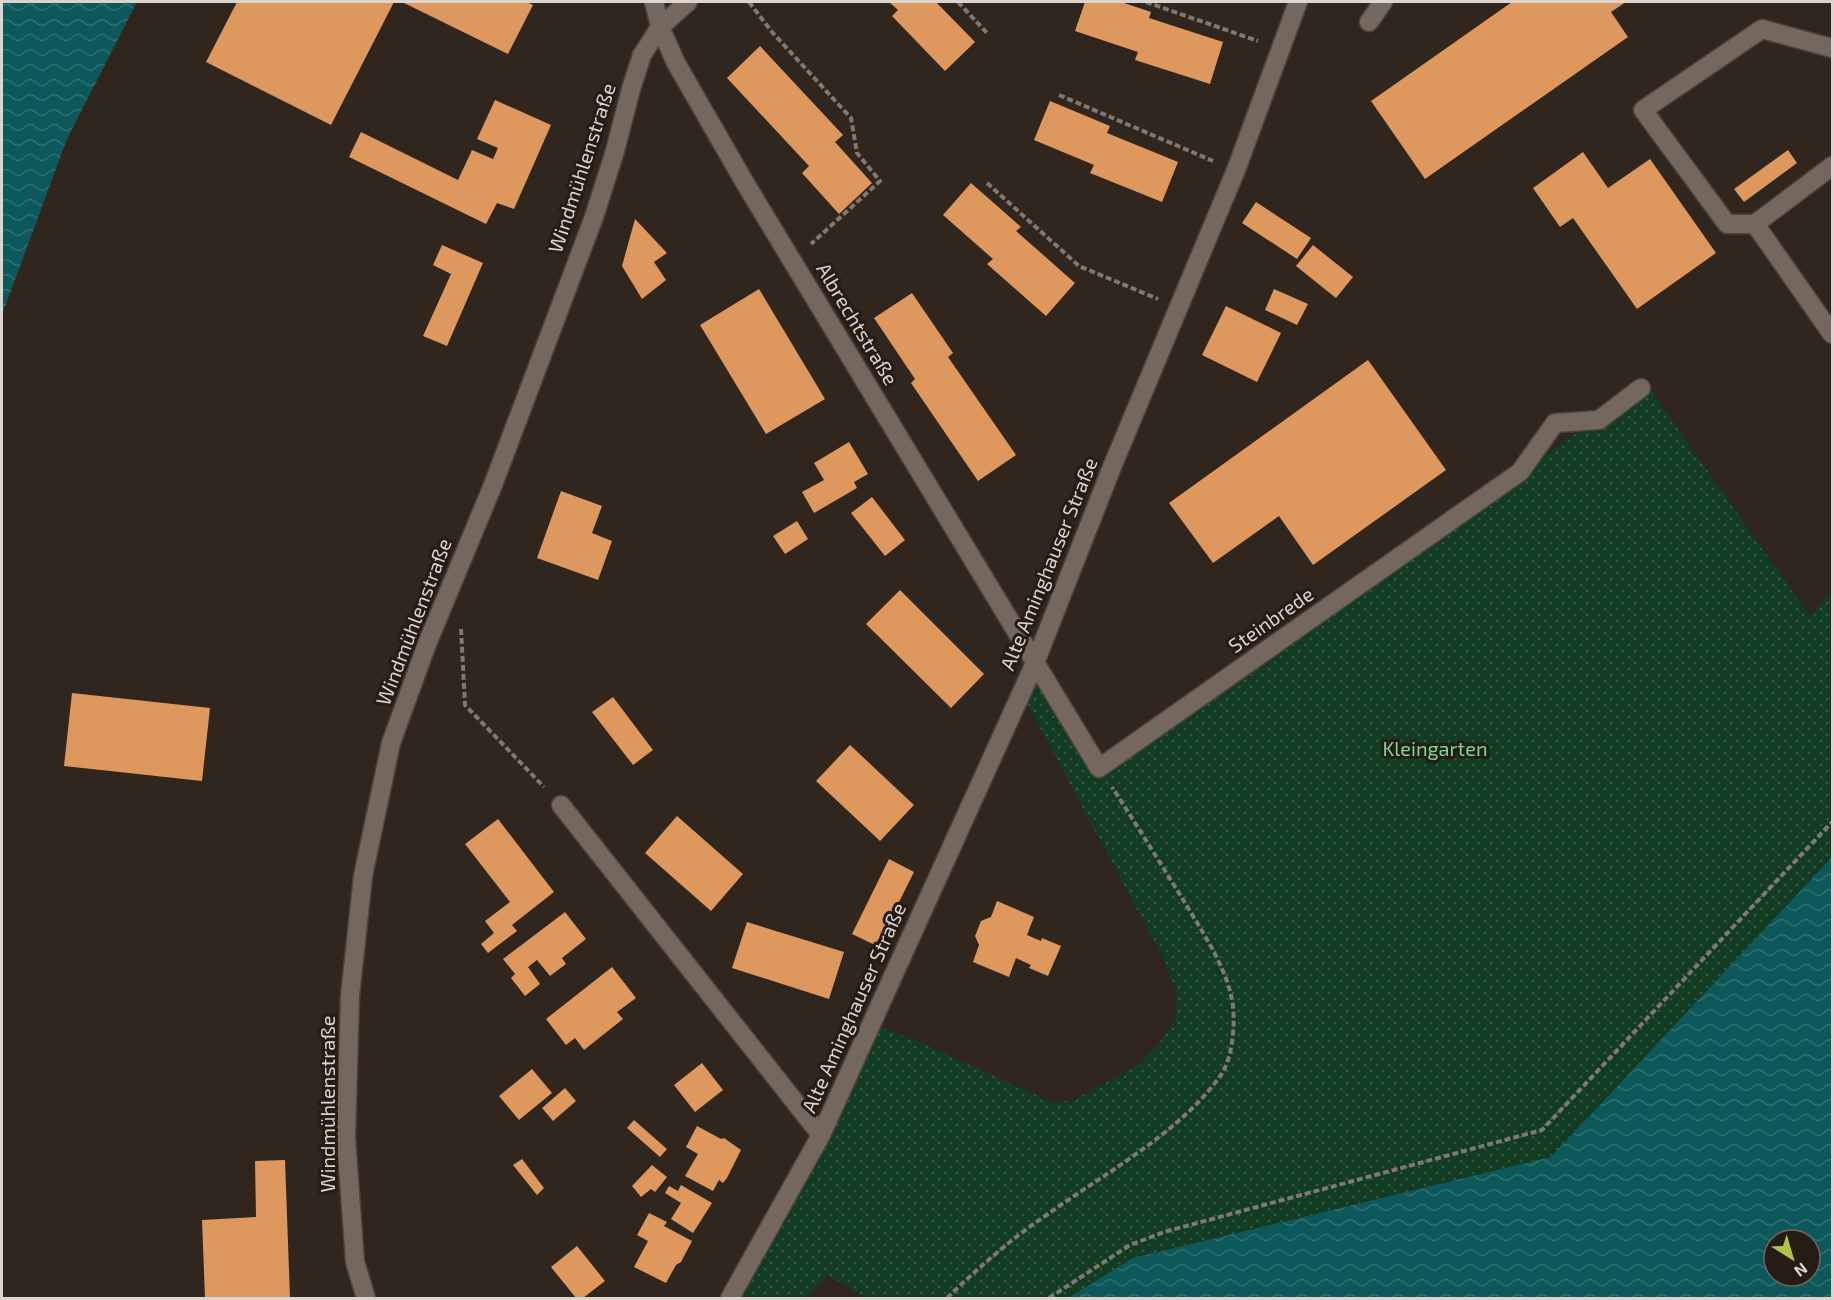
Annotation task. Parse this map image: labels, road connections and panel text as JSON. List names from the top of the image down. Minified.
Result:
{"streets":{"street":["Windmühlenstraße","Albrechtstraße","Alte Aminghauser Straße","Steinbrede"]},"crossings":[["Windmühlenstraße","Albrechtstraße"],["Albrechtstraße","Alte Aminghauser Straße"]],"parks":["Kleingarten"],"north":"bottom right"}
